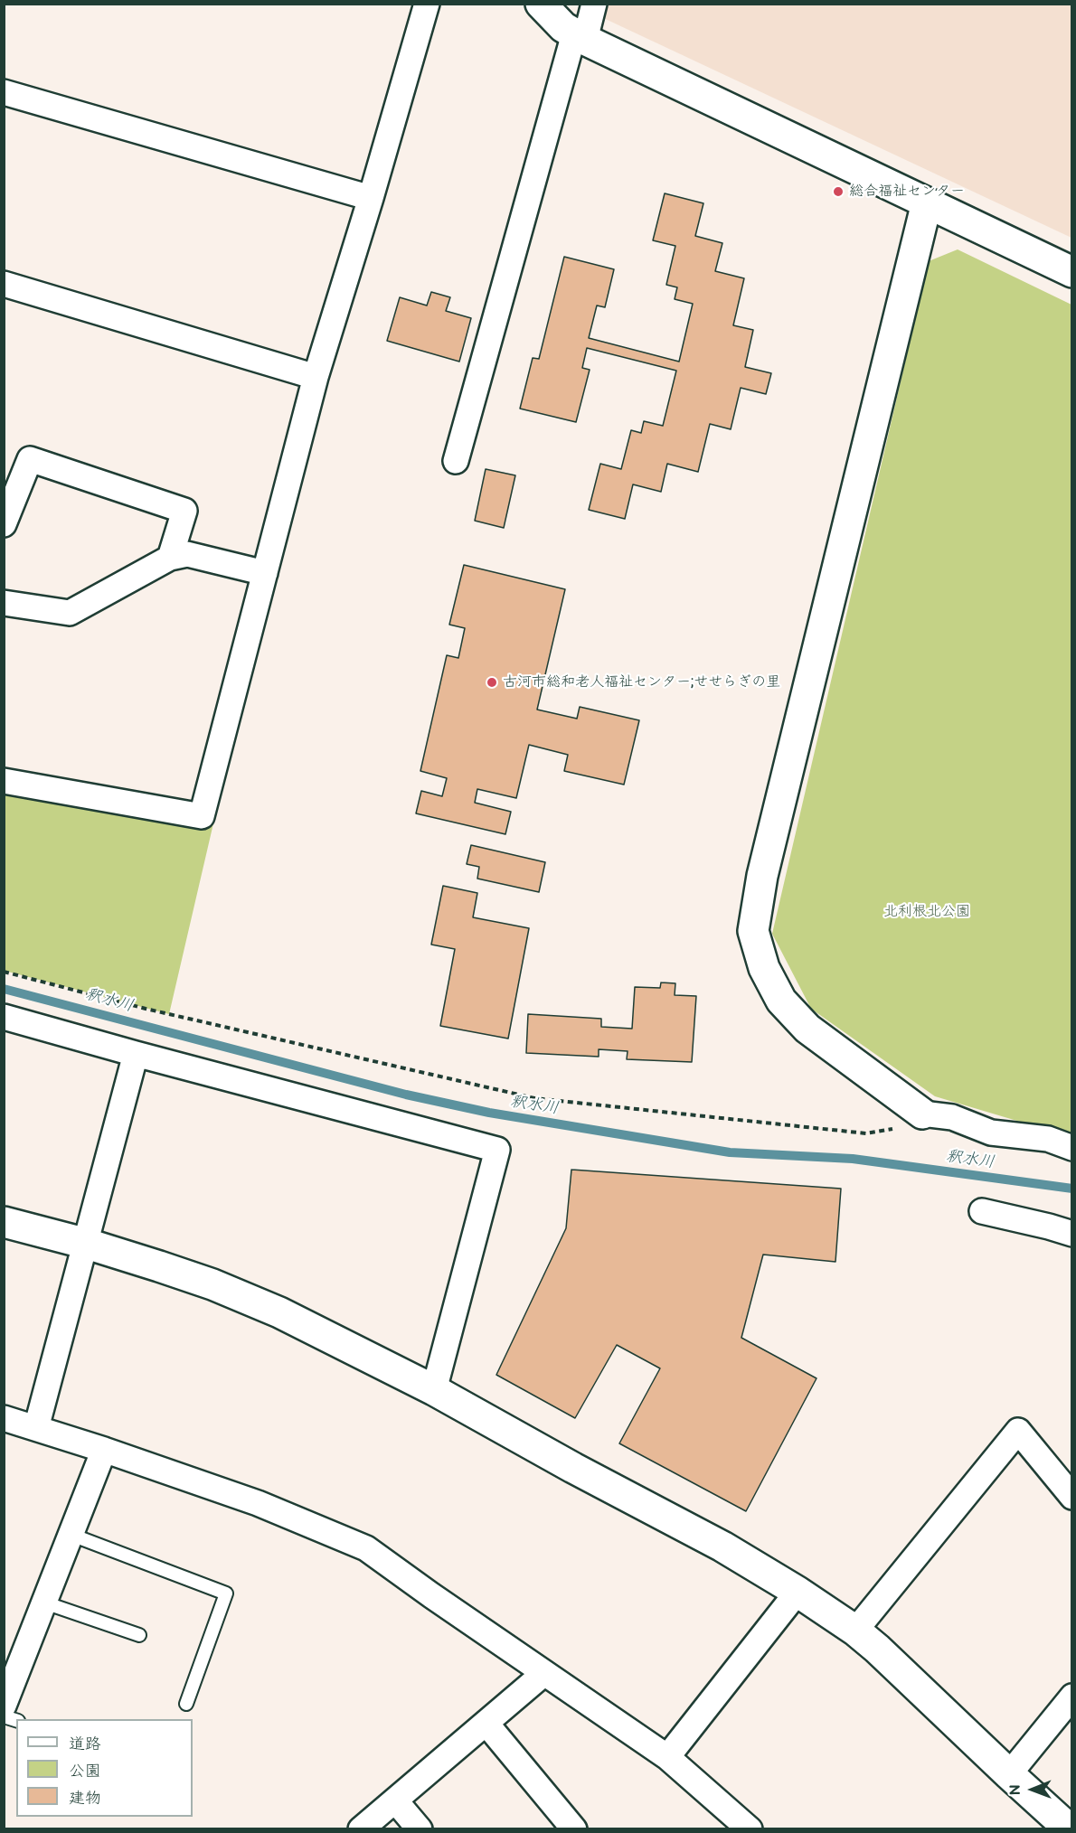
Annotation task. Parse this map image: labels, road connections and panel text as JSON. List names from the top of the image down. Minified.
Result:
{"water":["釈水川"],"parks":["北利根北公園"],"places":["総合福祉センター","古河市総和老人福祉センター;せせらぎの里"],"legend":["道路","公園","建物"],"north":"left"}
